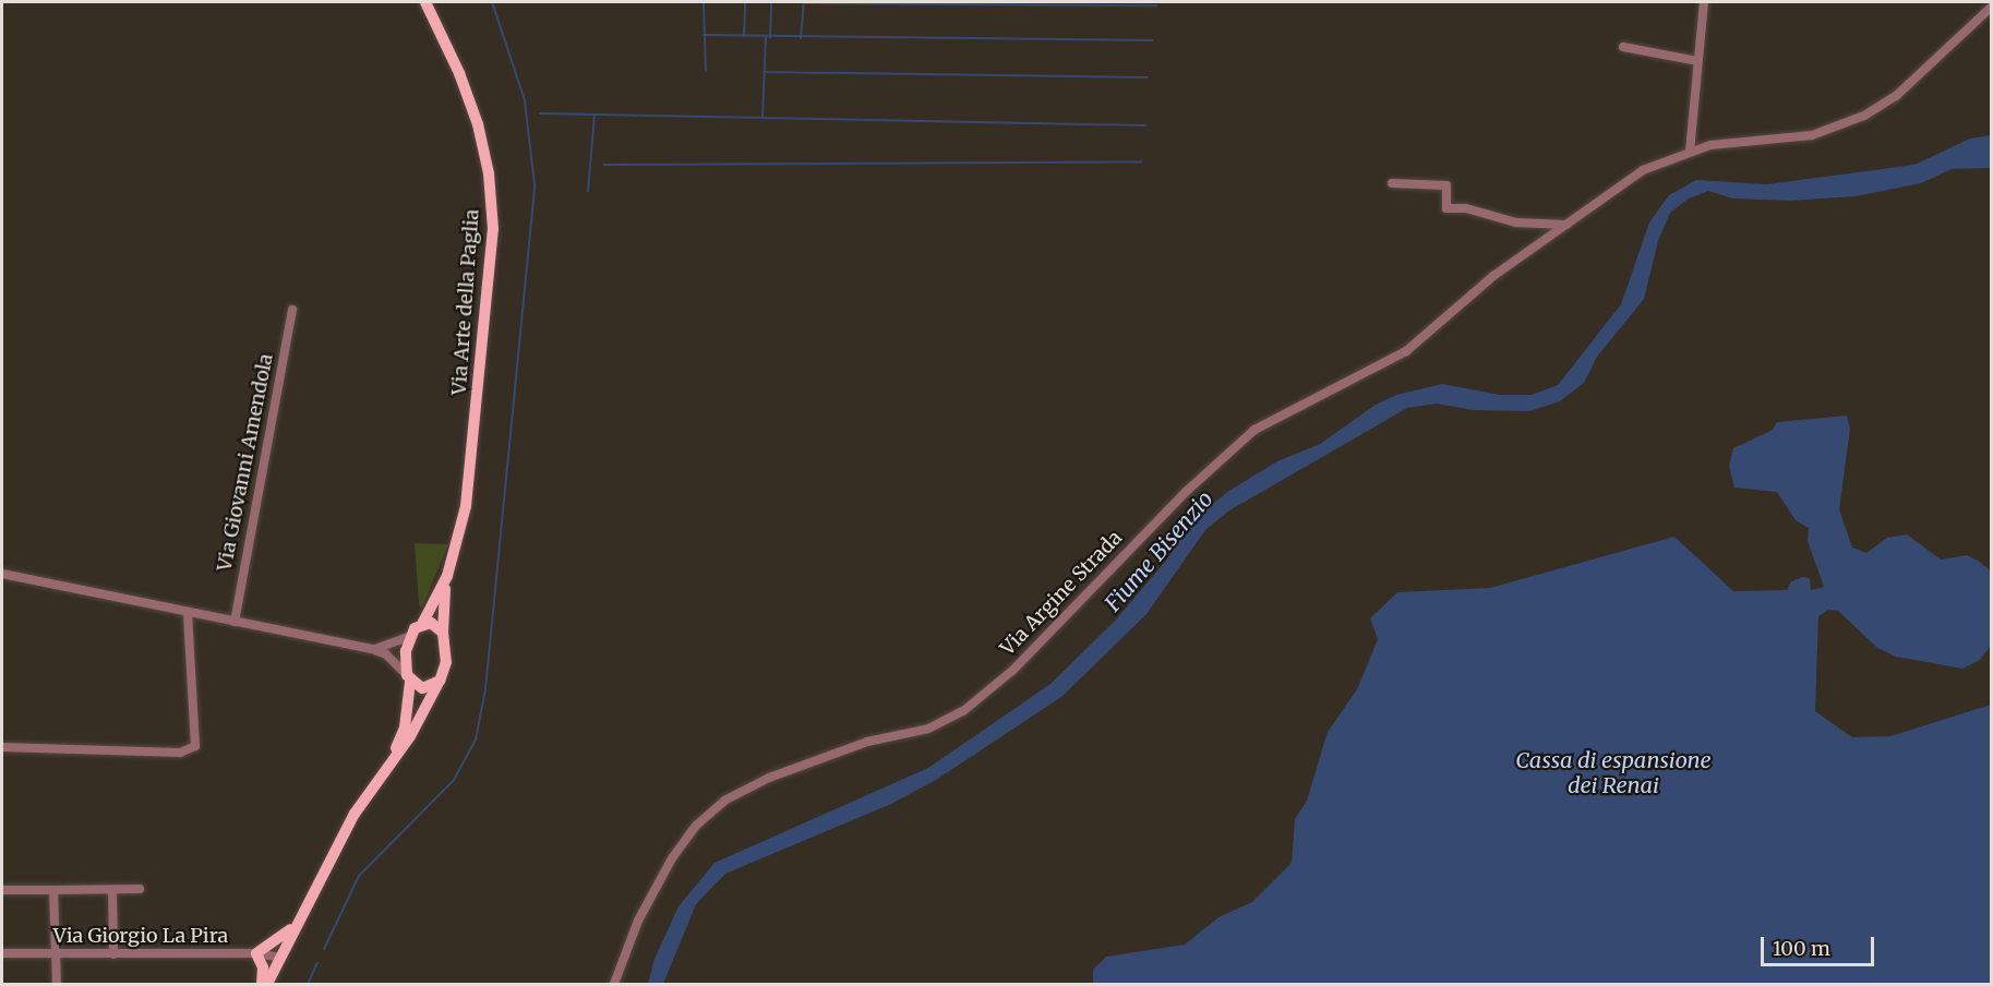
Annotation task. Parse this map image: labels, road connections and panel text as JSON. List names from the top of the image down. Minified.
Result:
{"streets":{"main road":["Via Arte della Paglia"],"street":["Via Giovanni Amendola","Via Argine Strada","Via Giorgio La Pira"]},"crossings":[["Via Arte della Paglia","Via Giorgio La Pira"]],"water":["Fiume Bisenzio","Cassa di espansione dei Renai"],"scale_bar":"100 m"}
